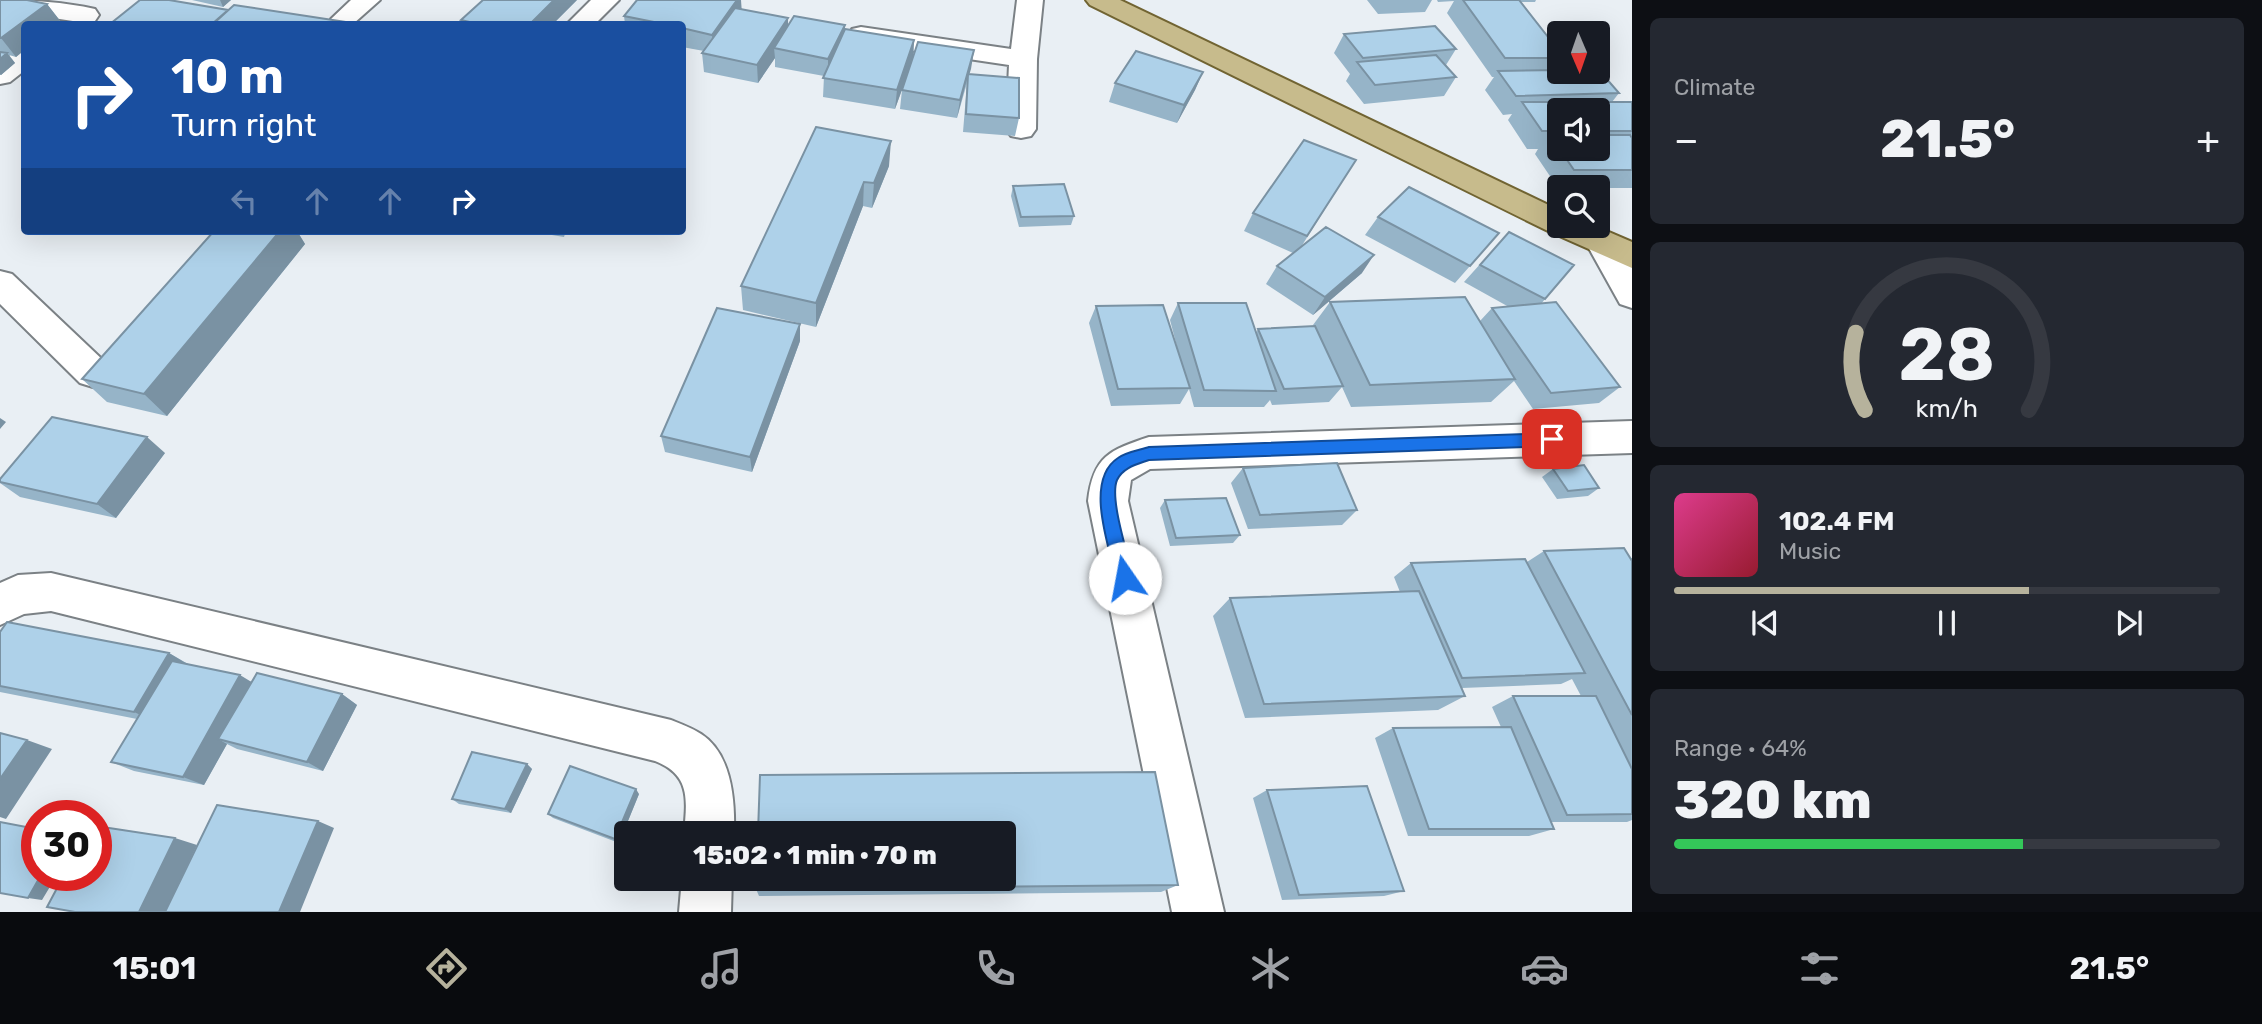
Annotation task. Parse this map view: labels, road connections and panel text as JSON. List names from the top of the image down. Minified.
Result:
{"north":"bottom","page":{"tile":["Climate",["Range · 64%","320 km"]],"turn":["10 m","Turn right"],"heat":["−","21.5°","+"],"song":["102.4 FM","Music"],"limit":"30","trip":"15:02 · 1 min · 70 m","tabs":["15:01","21.5°"],"gauge":["28","km/h"]}}
